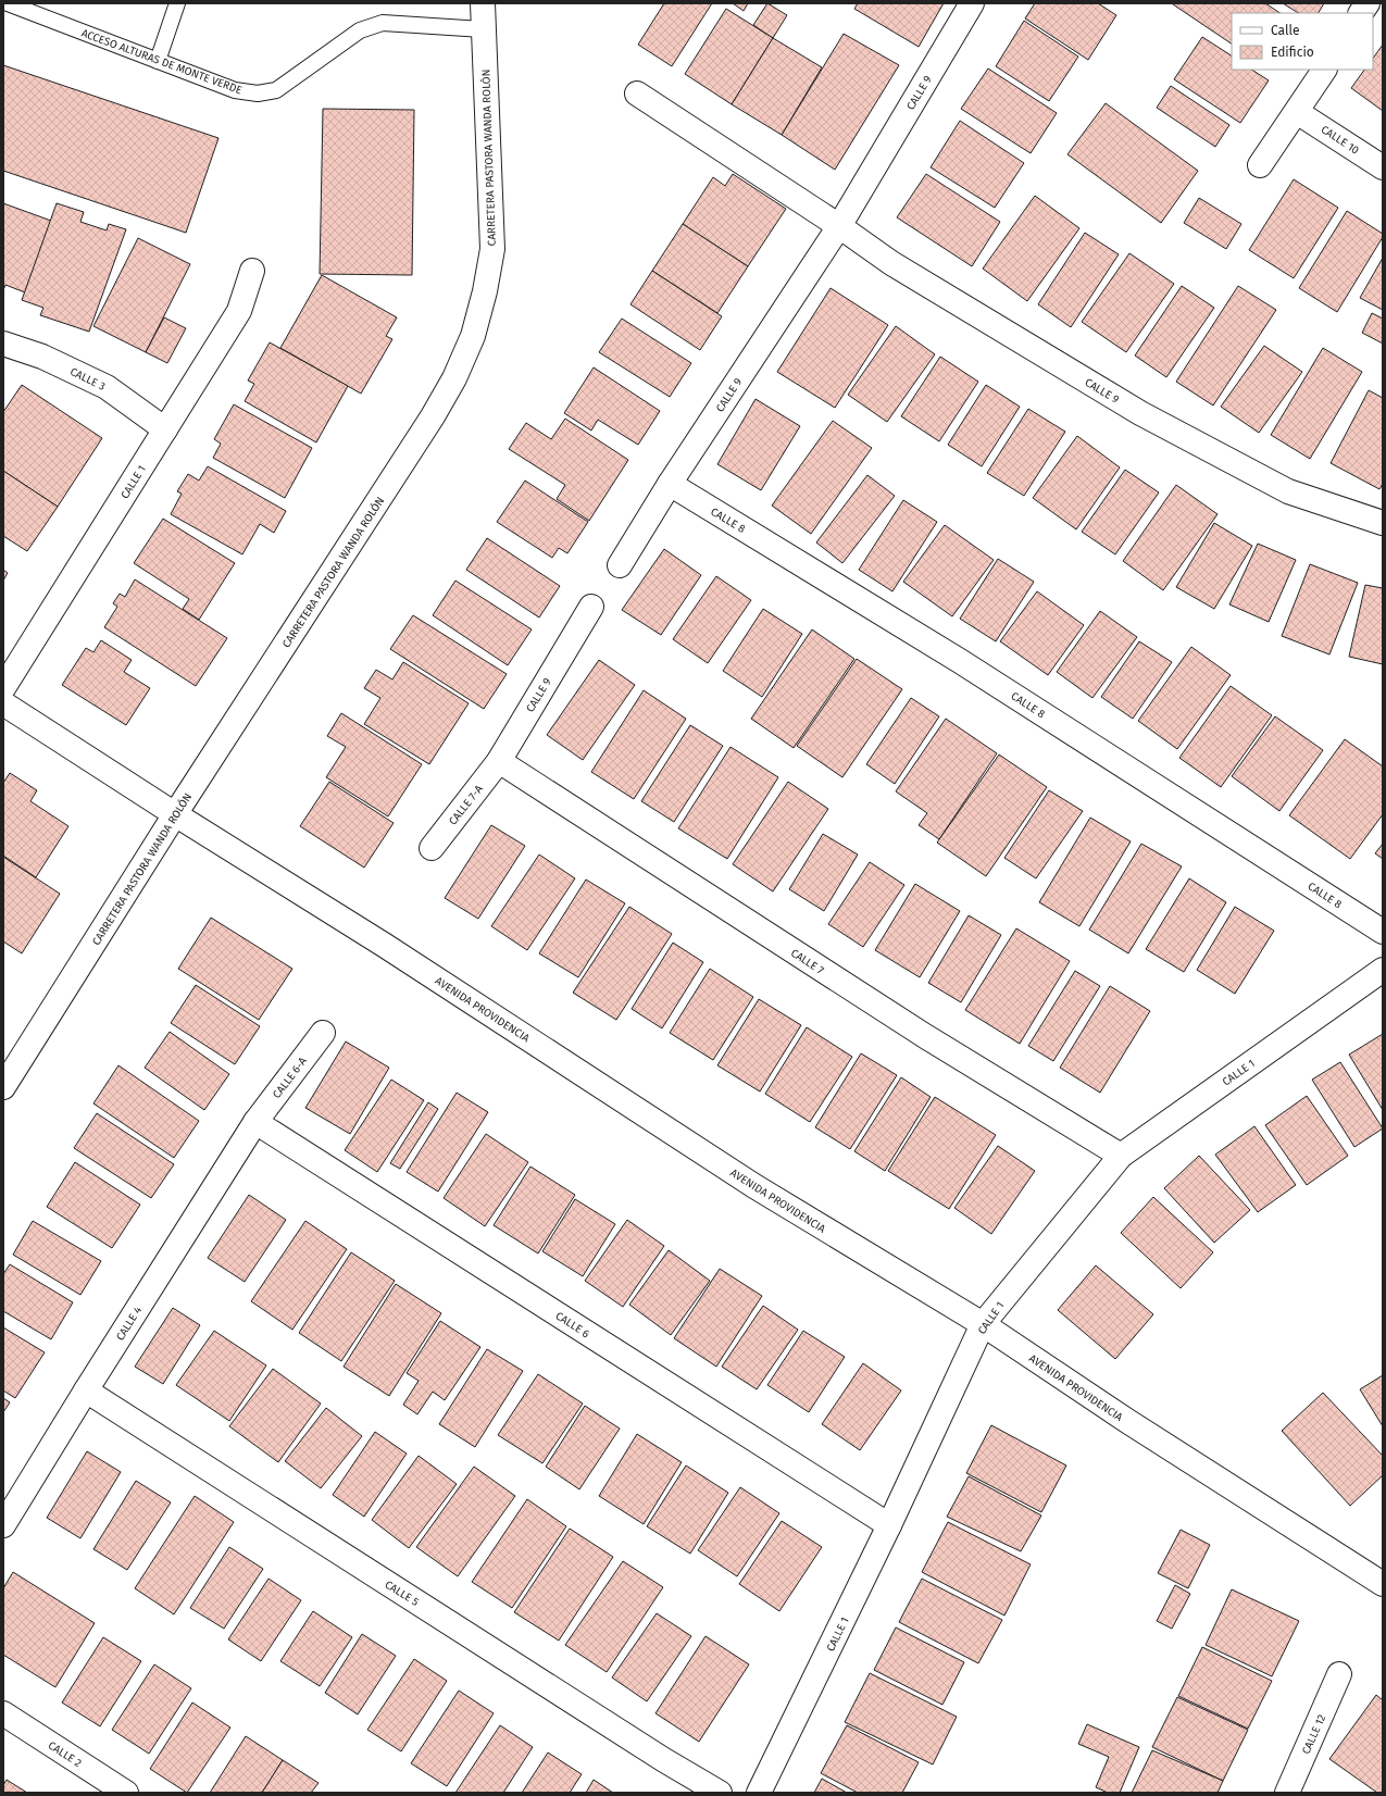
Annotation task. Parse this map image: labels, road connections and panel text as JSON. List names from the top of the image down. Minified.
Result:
{"streets":{"street":["CALLE 9","CALLE 10","CARRETERA PASTORA WANDA ROLÓN","CALLE 3","CALLE 1","CALLE 8","CALLE 7-A","CALLE 7","AVENIDA PROVIDENCIA","CALLE 6-A","CALLE 4","CALLE 6","CALLE 5","CALLE 12","CALLE 2"],"lane":["ACCESO ALTURAS DE MONTE VERDE"]},"crossings":[["ACCESO ALTURAS DE MONTE VERDE","CARRETERA PASTORA WANDA ROLÓN"],["CALLE 9","CALLE 8"],["CALLE 9","CALLE 7-A"],["CALLE 9","CALLE 7"],["CARRETERA PASTORA WANDA ROLÓN","AVENIDA PROVIDENCIA"],["CALLE 3","CALLE 1"],["CALLE 1","CALLE 7"],["CALLE 1","AVENIDA PROVIDENCIA"],["CALLE 1","CALLE 6"],["CALLE 7-A","CALLE 7"],["CALLE 6-A","CALLE 4"],["CALLE 6-A","CALLE 6"],["CALLE 4","CALLE 6"],["CALLE 4","CALLE 5"]],"legend":["Calle","Edificio"]}
